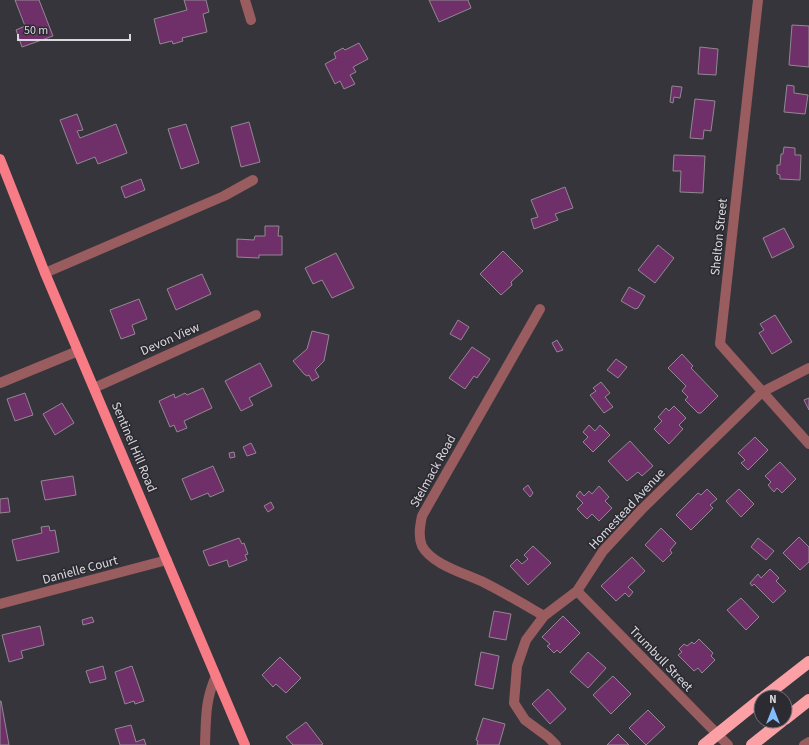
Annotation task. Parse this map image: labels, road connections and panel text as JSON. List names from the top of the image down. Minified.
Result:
{"streets":{"main road":["Sentinel Hill Road"],"street":["Shelton Street","Devon View","Stelmack Road","Homestead Avenue","Danielle Court","Trumbull Street"]},"crossings":[["Shelton Street","Homestead Avenue"],["Devon View","Sentinel Hill Road"],["Sentinel Hill Road","Danielle Court"],["Stelmack Road","Homestead Avenue"],["Homestead Avenue","Trumbull Street"]],"scale_bar":"50 m","north":"top"}
